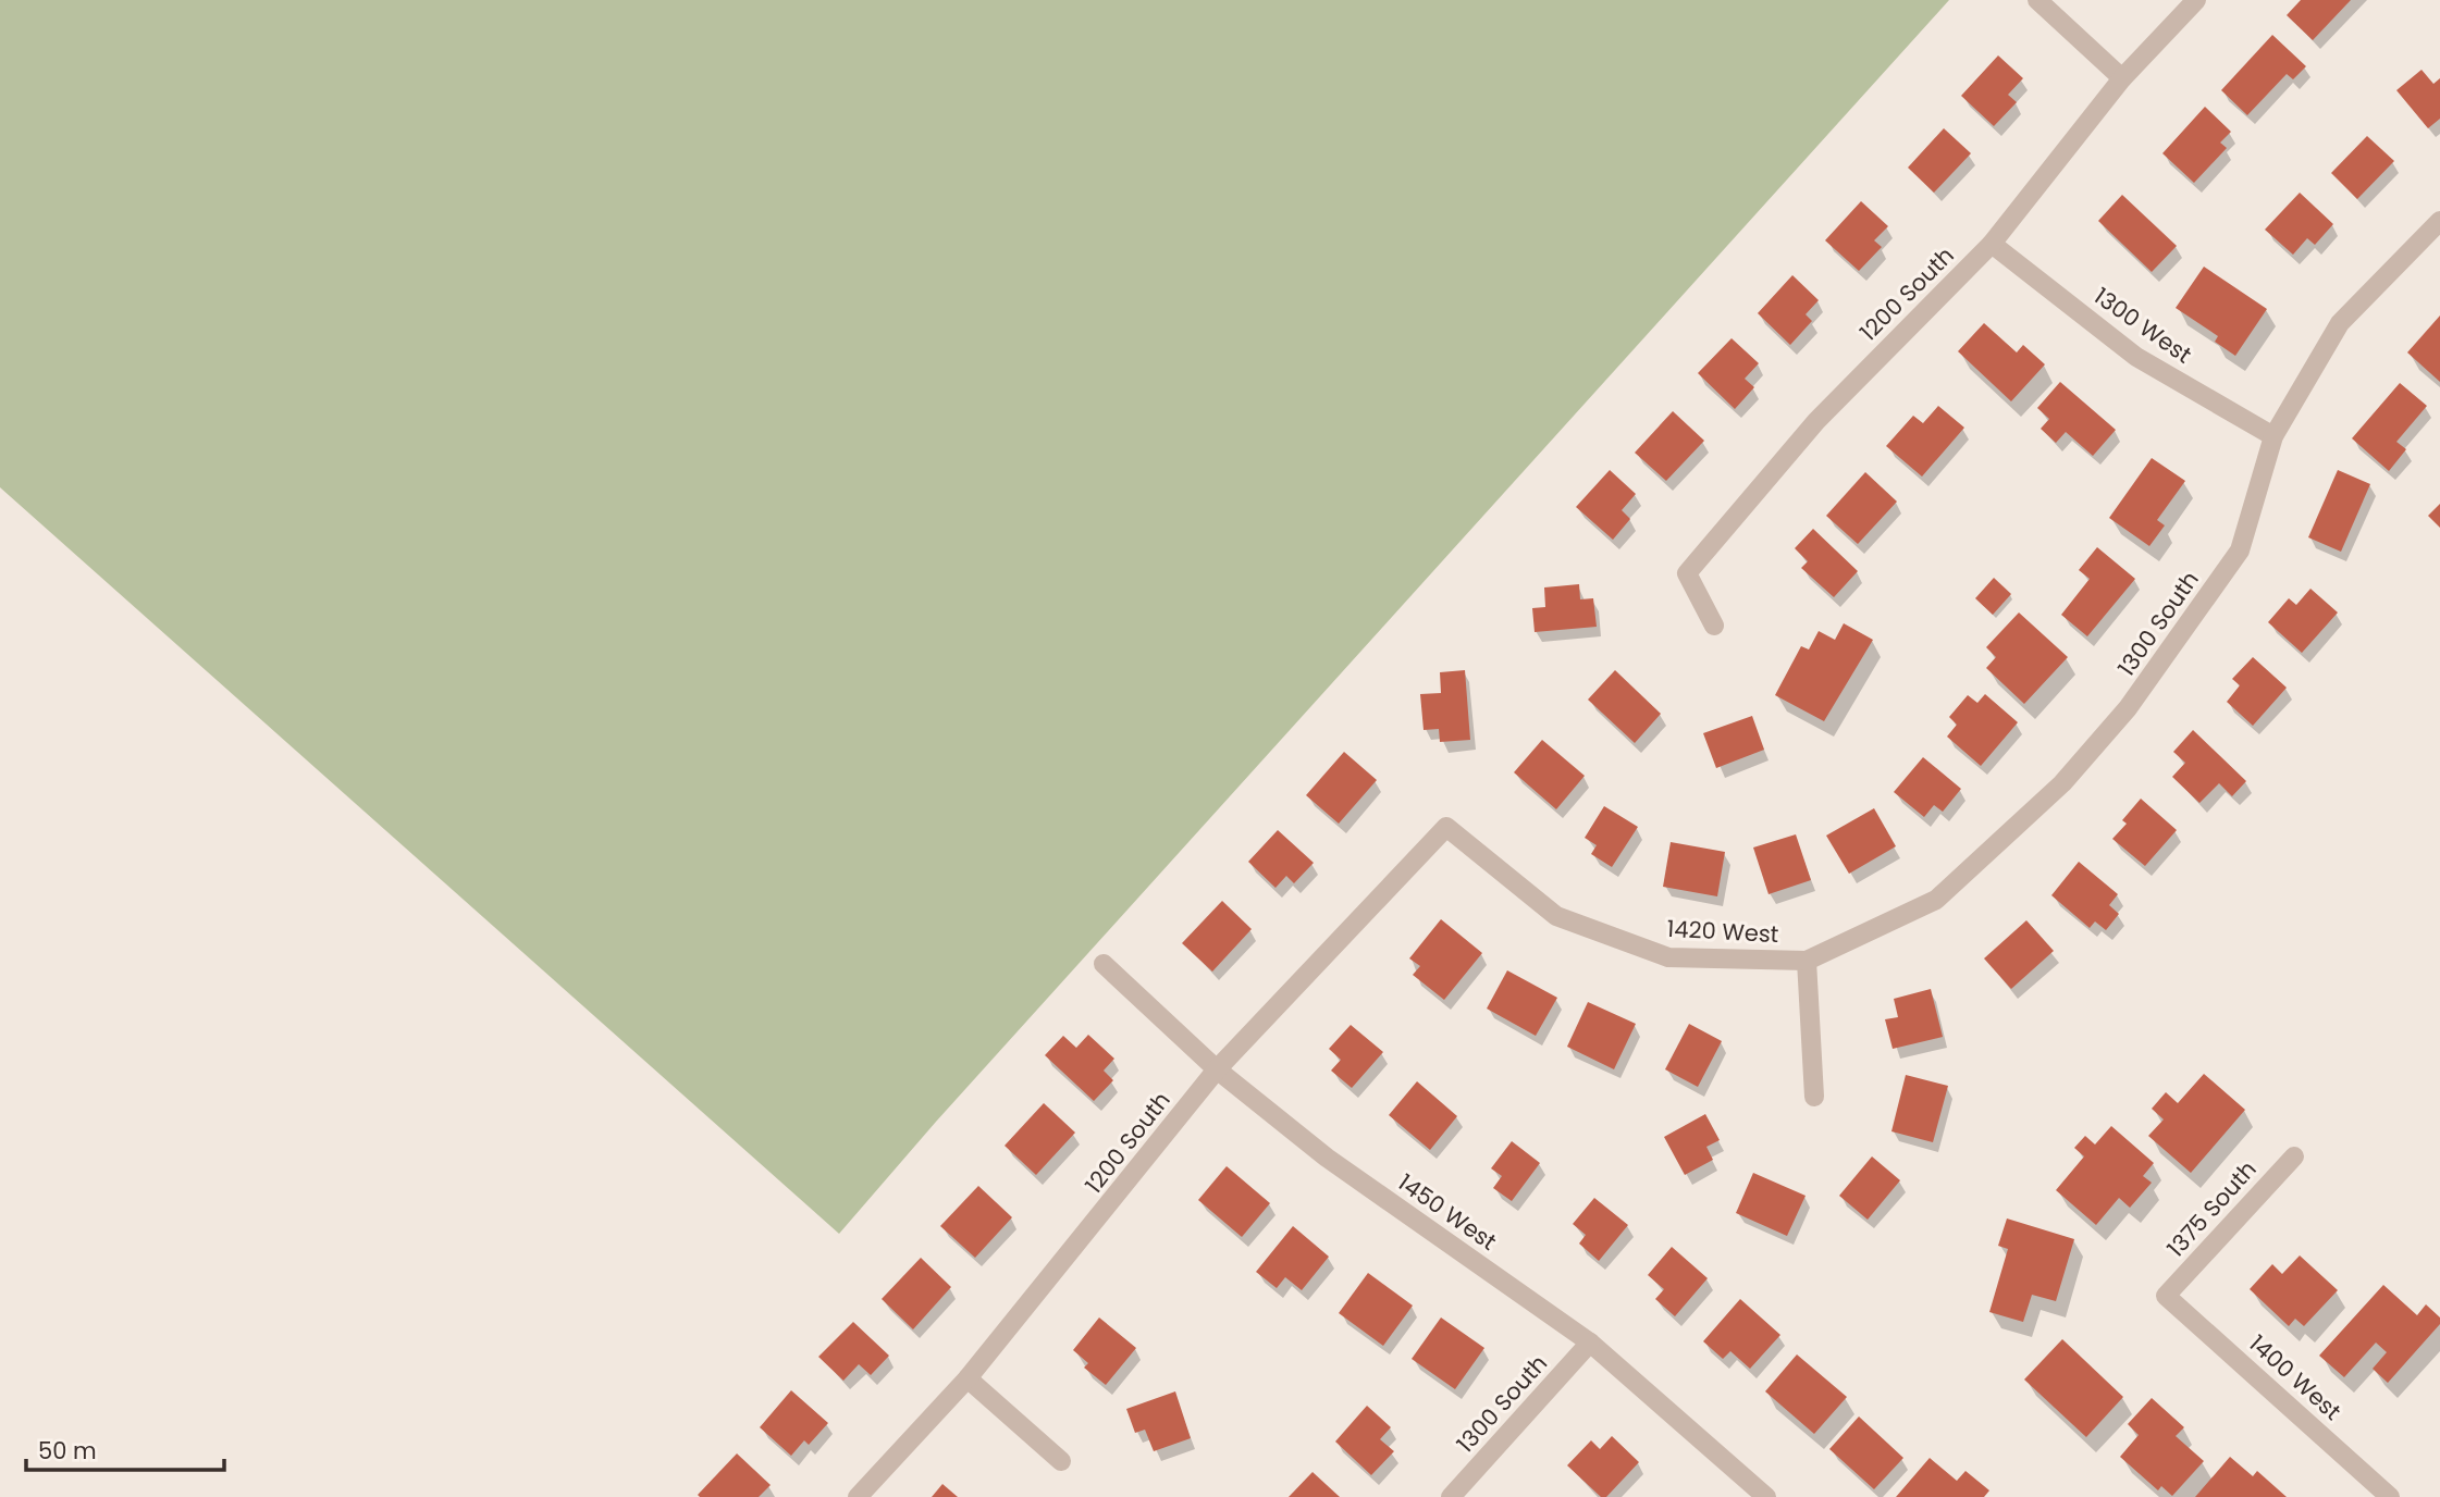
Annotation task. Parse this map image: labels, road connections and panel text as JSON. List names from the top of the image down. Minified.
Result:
{"streets":{"street":["1200 South","1300 West","1300 South","1420 West","1375 South","1450 West","1400 West"]},"crossings":[["1200 South","1300 West"],["1200 South","1420 West"],["1200 South","1450 West"],["1300 West","1300 South"],["1300 South","1420 West"],["1300 South","1450 West"],["1375 South","1400 West"]],"scale_bar":"50 m"}
